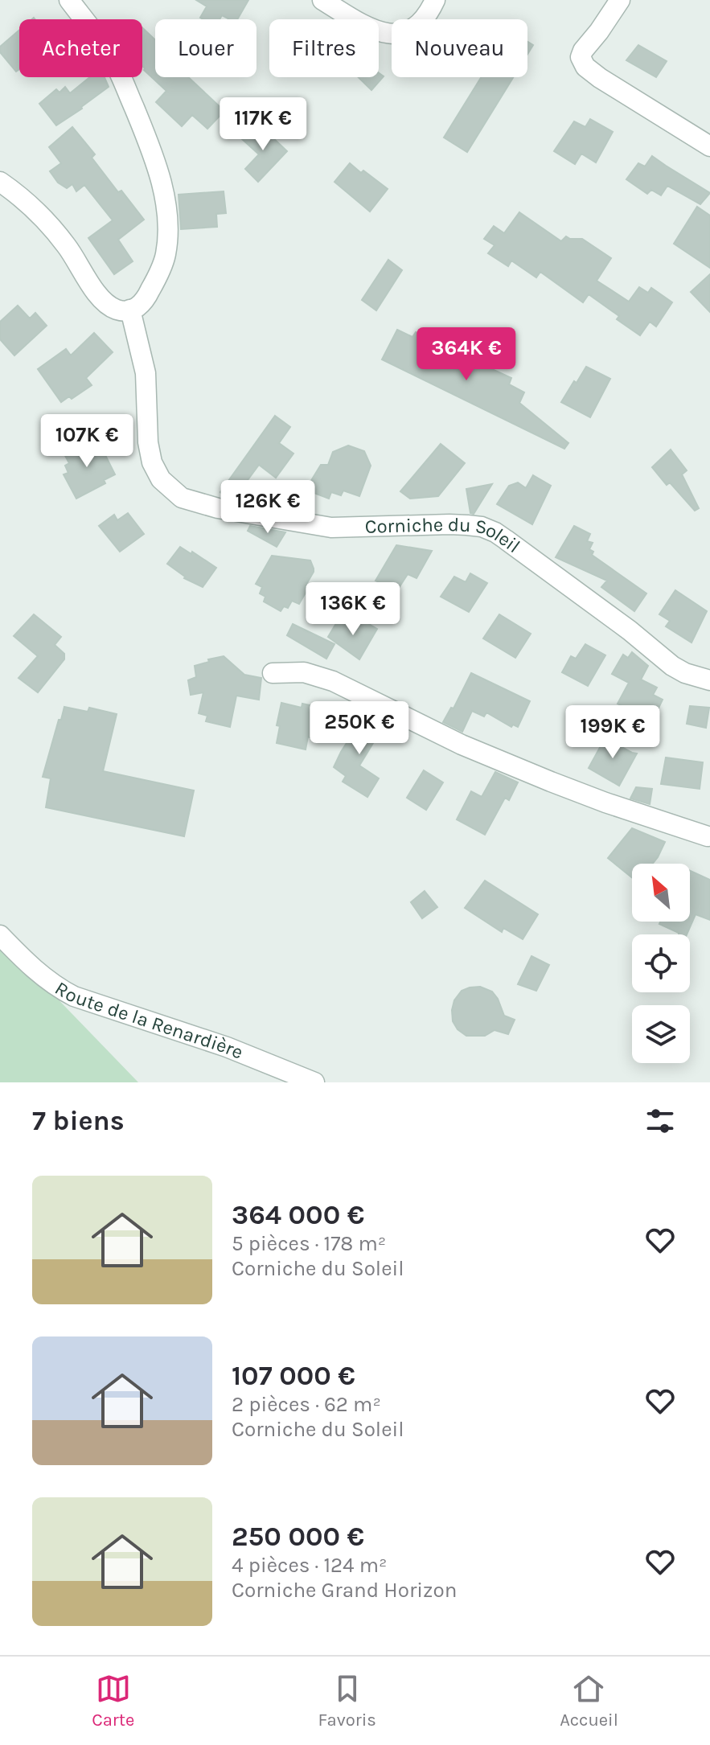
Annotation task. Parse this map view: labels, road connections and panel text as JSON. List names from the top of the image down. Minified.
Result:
{"streets":{"street":["Corniche du Soleil","Route de la Renardière"]},"north":"top left","page":{"chip":["Acheter","Louer","Filtres","Nouveau"],"price":["117K €","364K €","107K €","126K €","136K €","250K €","199K €"],"heading":"7 biens","list":[{"name":"364 000 €","note":"5 pièces · 178 m² · Corniche du Soleil"},{"name":"107 000 €","note":"2 pièces · 62 m² · Corniche du Soleil"},{"name":"250 000 €","note":"4 pièces · 124 m² · Corniche Grand Horizon"}],"tabs":["Carte","Favoris","Accueil"]}}
